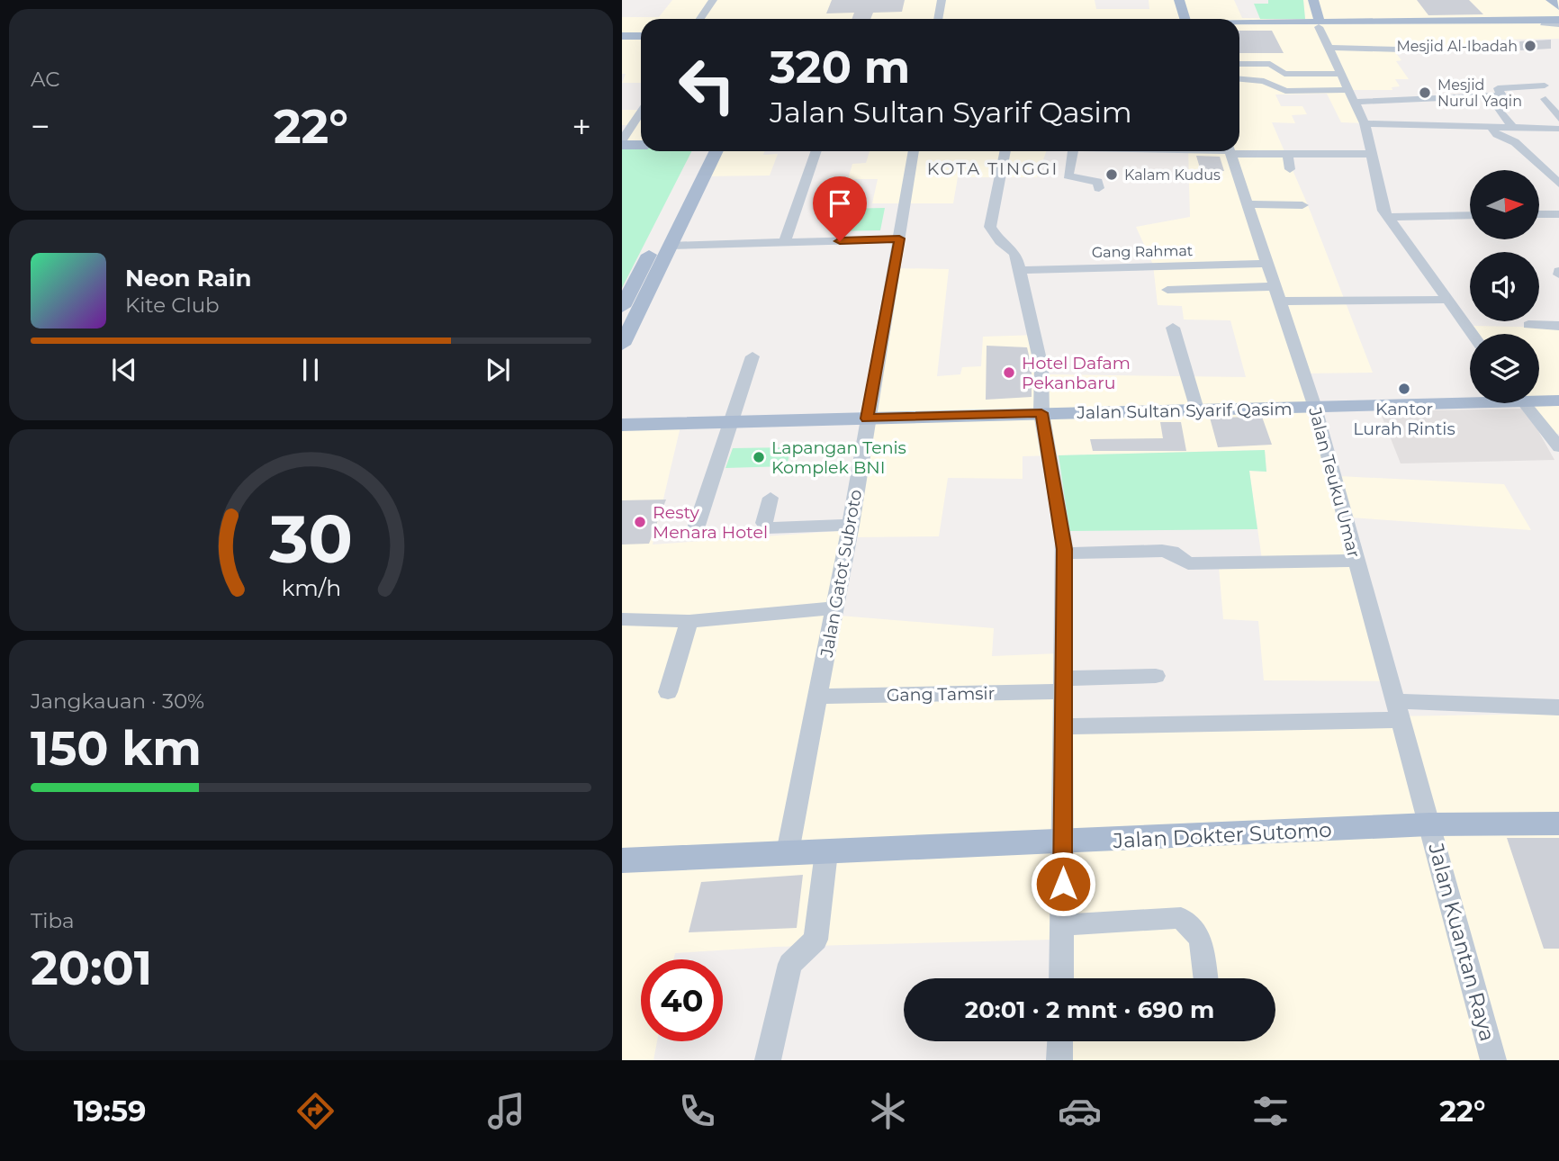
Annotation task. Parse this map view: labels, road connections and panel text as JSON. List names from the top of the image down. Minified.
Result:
{"streets":{"main road":["Jalan Sultan Syarif Qasim","Jalan Dokter Sutomo"],"street":["Gang Rahmat","Jalan Teuku Umar","Jalan Gatot Subroto","Gang Tamsir","Jalan Kuantan Raya"]},"crossings":[["Gang Rahmat","Jalan Teuku Umar"],["Jalan Sultan Syarif Qasim","Jalan Teuku Umar"],["Jalan Sultan Syarif Qasim","Jalan Gatot Subroto"],["Jalan Teuku Umar","Jalan Dokter Sutomo"],["Jalan Teuku Umar","Jalan Kuantan Raya"],["Jalan Gatot Subroto","Gang Tamsir"],["Jalan Gatot Subroto","Jalan Dokter Sutomo"],["Jalan Dokter Sutomo","Jalan Kuantan Raya"]],"districts":["KOTA TINGGI"],"places":["Mesjid Al-Ibadah","Mesjid Nurul Yaqin","Kalam Kudus","Hotel Dafam Pekanbaru","Kantor Lurah Rintis","Lapangan Tenis Komplek BNI","Resty Menara Hotel"],"north":"right","page":{"tile":["AC",["Jangkauan · 30%","150 km"],["Tiba","20:01"]],"turn":["320 m","Jalan Sultan Syarif Qasim"],"heat":["−","22°","+"],"song":["Neon Rain","Kite Club"],"limit":"40","trip":"20:01 · 2 mnt · 690 m","tabs":["19:59","22°"],"gauge":["30","km/h"]}}
